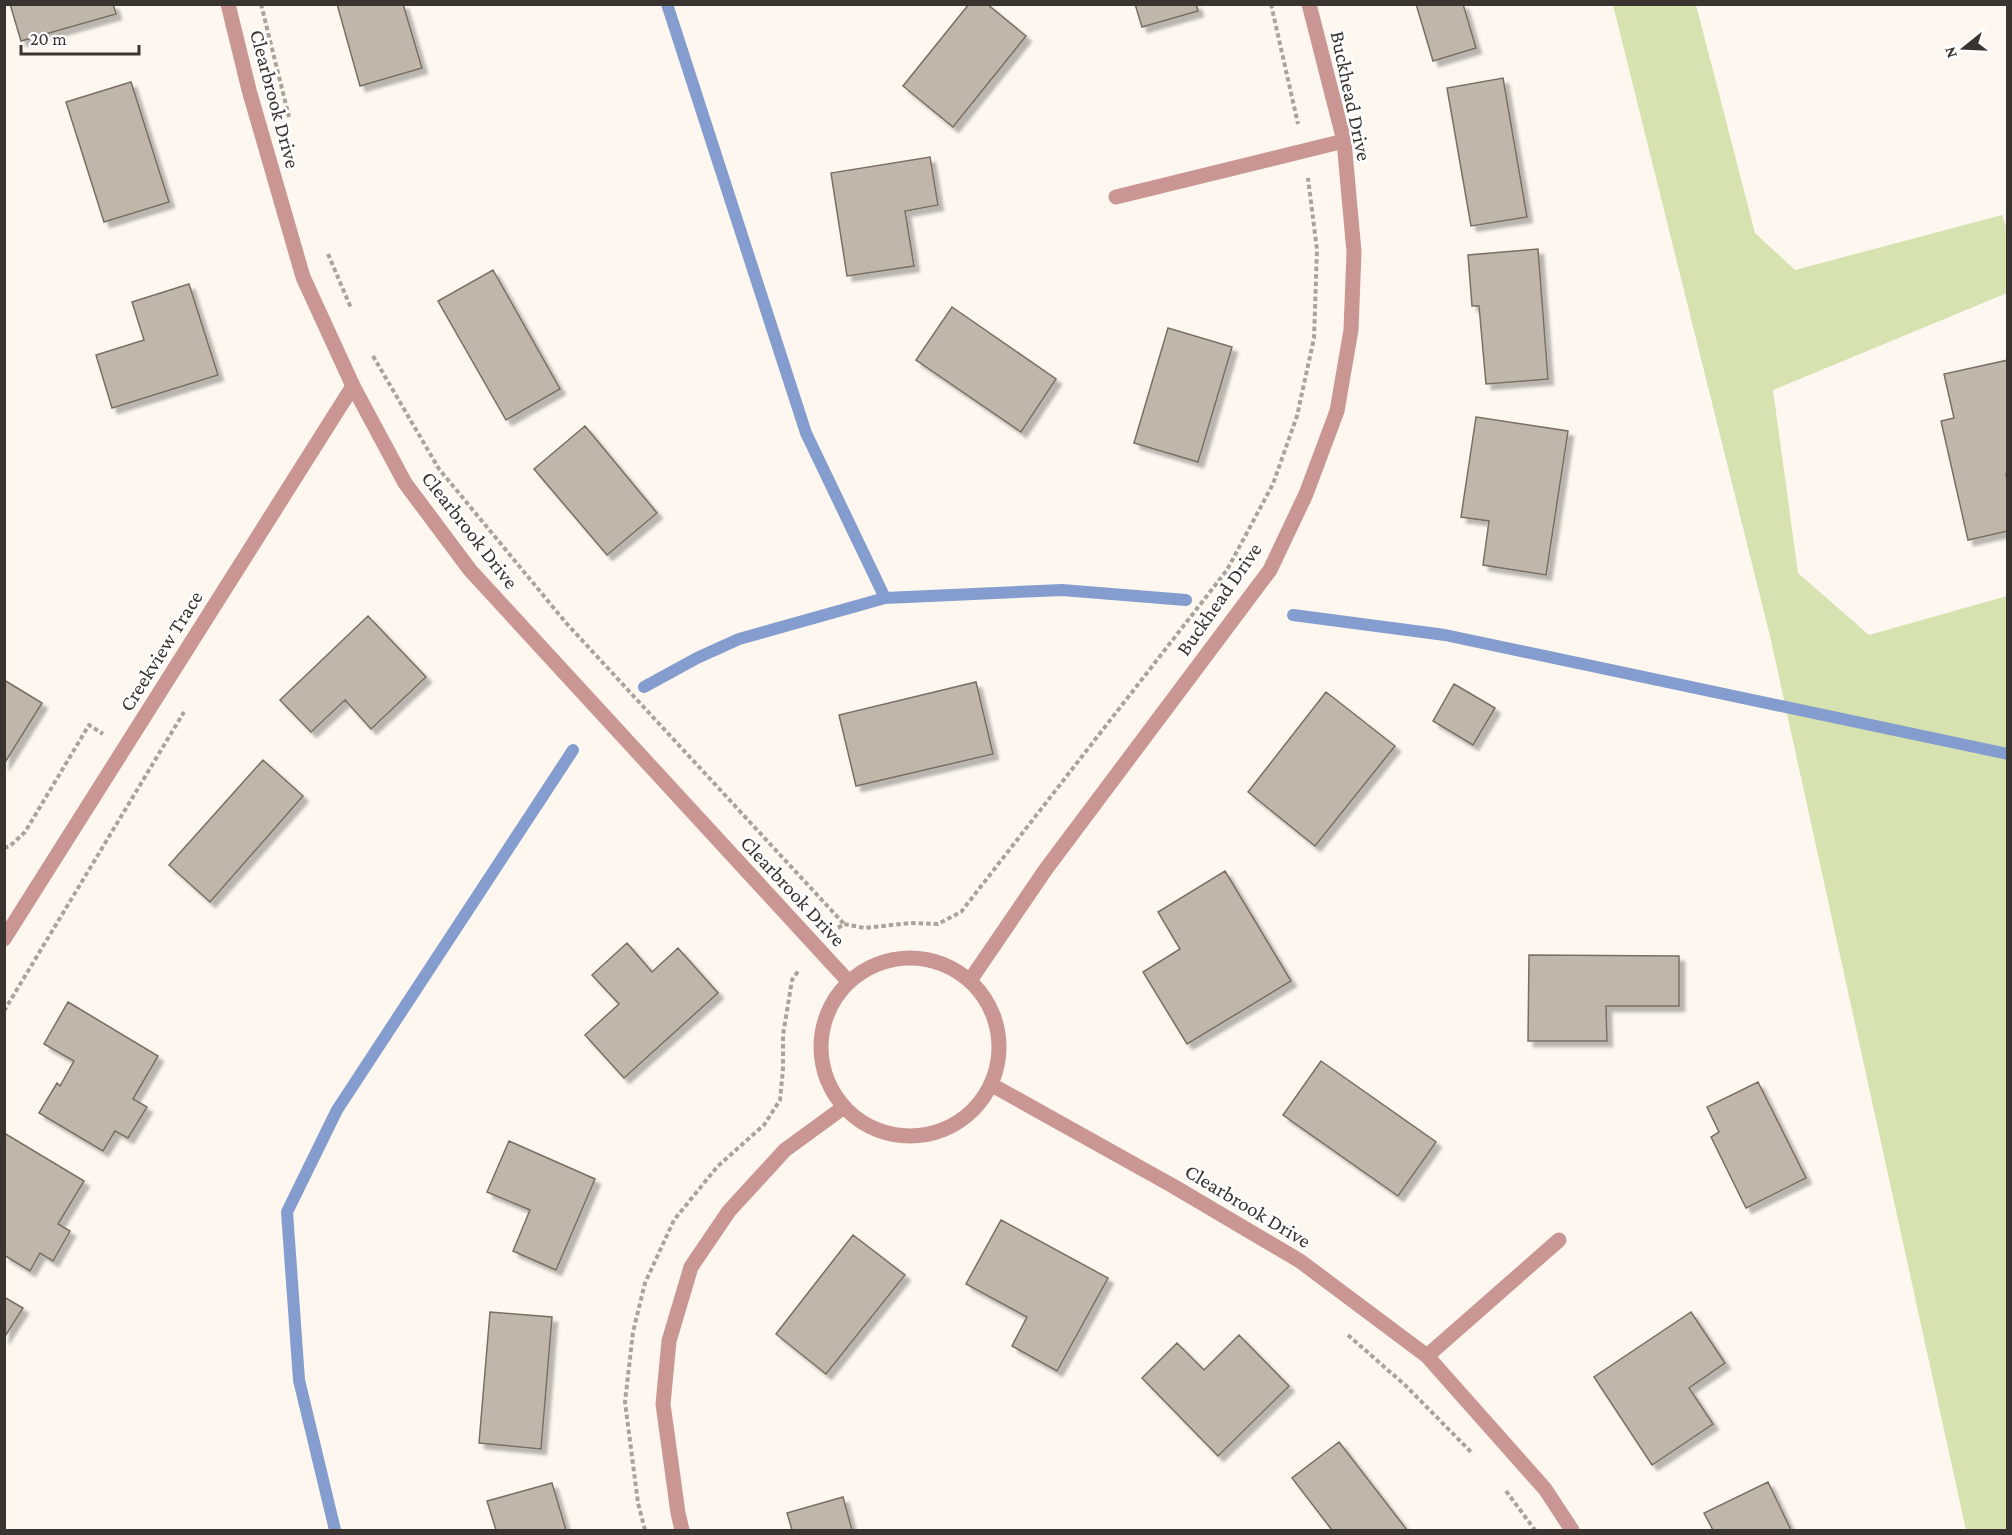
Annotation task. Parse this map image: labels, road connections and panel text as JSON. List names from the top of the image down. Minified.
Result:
{"streets":{"street":["Buckhead Drive","Clearbrook Drive","Creekview Trace"]},"crossings":[["Buckhead Drive","Clearbrook Drive"],["Clearbrook Drive","Creekview Trace"]],"scale_bar":"20 m","north":"left"}
